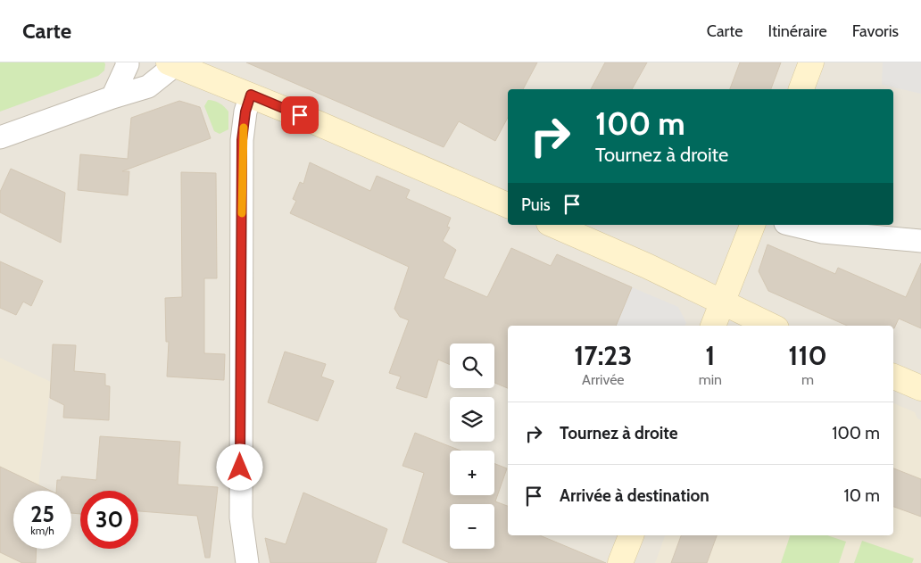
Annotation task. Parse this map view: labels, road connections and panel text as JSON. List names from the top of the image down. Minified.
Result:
{"page":{"header":"Carte","nav":["Carte","Itinéraire","Favoris"],"turn":["100 m","Tournez à droite"],"then":"Puis","eta":["17:23","Arrivée","1","min","110","m"],"map_buttons":["+","−"],"list":[{"name":"Tournez à droite","value":"100 m"},{"name":"Arrivée à destination","value":"10 m"}],"speed":"25 km/h","limit":"30"}}
